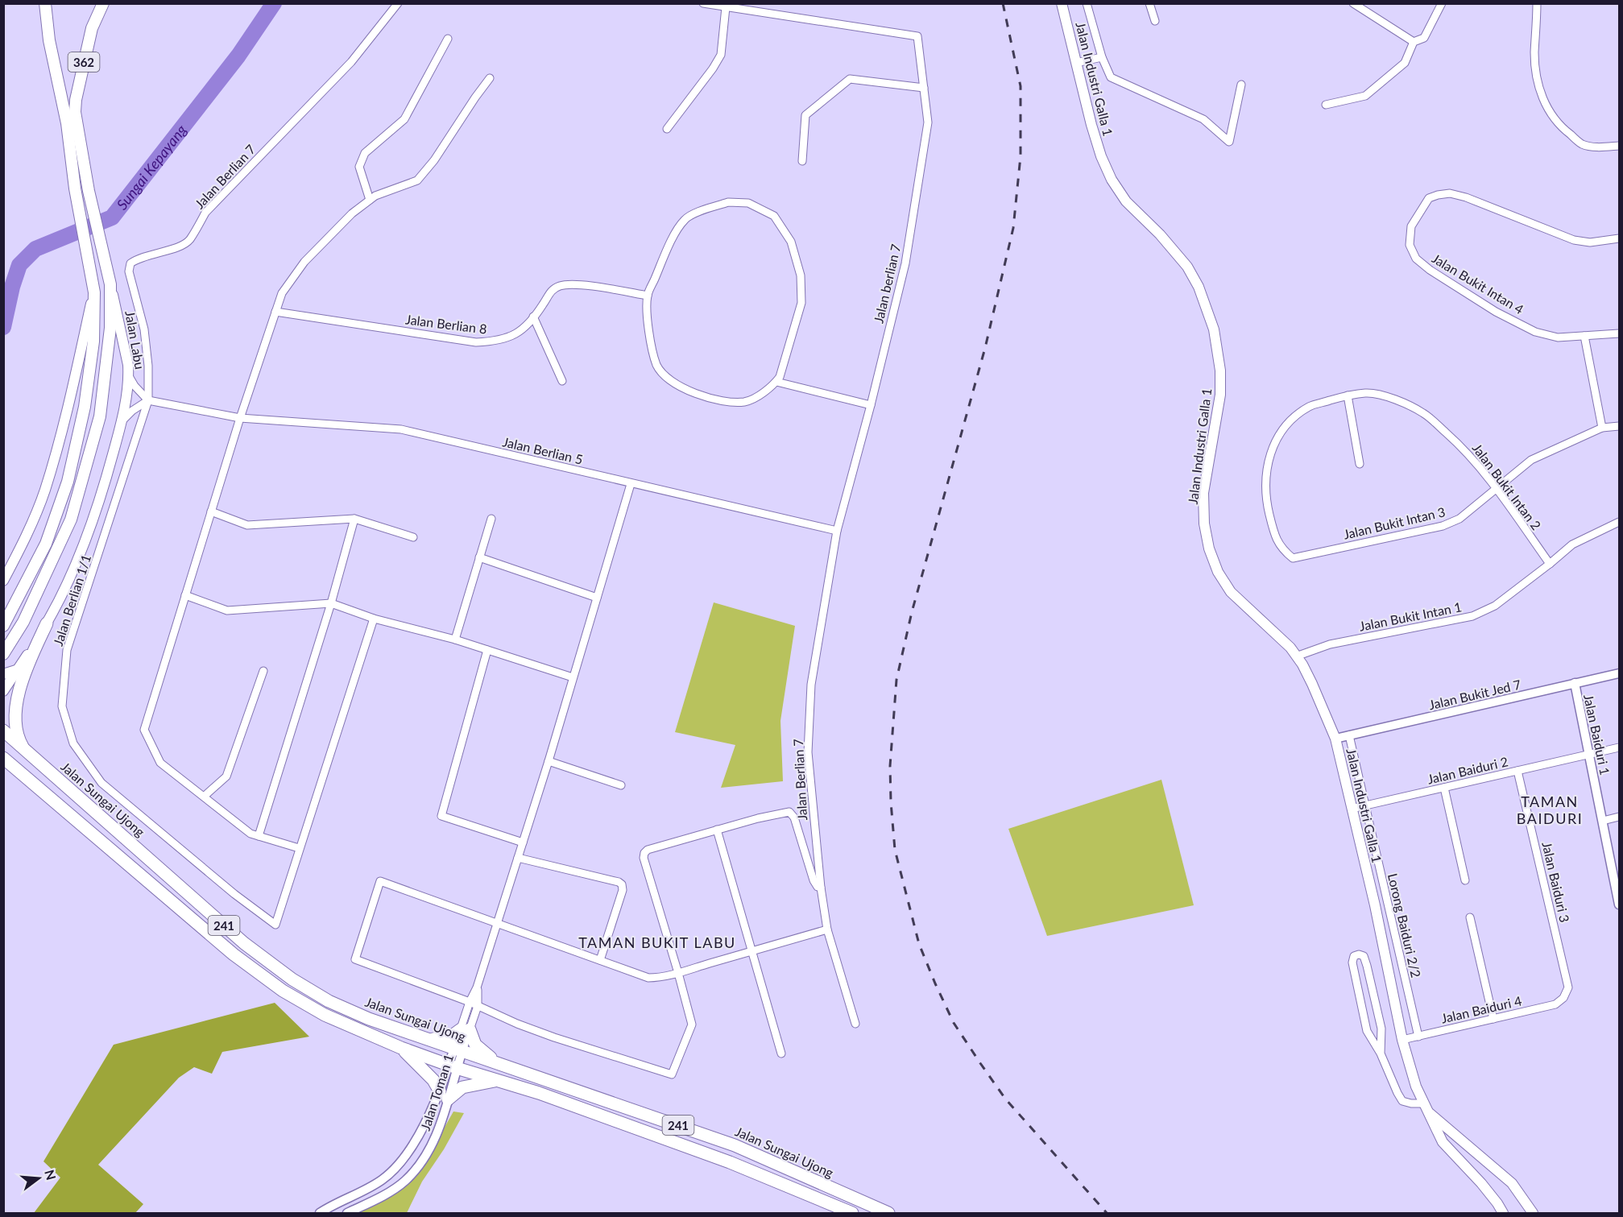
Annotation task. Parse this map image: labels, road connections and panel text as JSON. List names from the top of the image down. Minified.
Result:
{"streets":{"highway":["Jalan Sungai Ujong","241"],"main road":["362","Jalan Industri Galla 1","Jalan Labu"],"street":["Jalan Berlian 7","Jalan berlian 7","Jalan Bukit Intan 4","Jalan Berlian 8","Jalan Berlian 5","Jalan Bukit Intan 2","Jalan Bukit Intan 3","Jalan Berlian 1/1","Jalan Bukit Intan 1","Jalan Bukit Jed 7","Jalan Baiduri 1","Jalan Baiduri 2","Jalan Baiduri 3","Lorong Baiduri 2/2","Jalan Baiduri 4","Jalan Toman 1"]},"crossings":[["Jalan Industri Galla 1","Jalan Bukit Intan 1"],["Jalan Industri Galla 1","Jalan Bukit Jed 7"],["Jalan Industri Galla 1","Jalan Baiduri 2"],["Jalan Industri Galla 1","Jalan Baiduri 4"],["Jalan Berlian 7","Jalan berlian 7"],["Jalan Berlian 7","Jalan Berlian 5"],["Jalan Berlian 7","Jalan Berlian 1/1"],["Jalan berlian 7","Jalan Berlian 5"],["Jalan Berlian 5","Jalan Berlian 1/1"],["Jalan Bukit Intan 2","Jalan Bukit Intan 3"],["Jalan Bukit Intan 2","Jalan Bukit Intan 1"],["Jalan Bukit Jed 7","Jalan Baiduri 1"],["Jalan Bukit Jed 7","Lorong Baiduri 2/2"],["Jalan Baiduri 1","Jalan Baiduri 2"],["Jalan Baiduri 2","Jalan Baiduri 3"],["Jalan Baiduri 2","Lorong Baiduri 2/2"],["Jalan Sungai Ujong","Jalan Toman 1"],["Jalan Baiduri 3","Jalan Baiduri 4"],["241","Jalan Toman 1"],["Lorong Baiduri 2/2","Jalan Baiduri 4"]],"districts":["TAMAN BAIDURI","TAMAN BUKIT LABU"],"water":["Sungai Kepayang"],"north":"right"}
